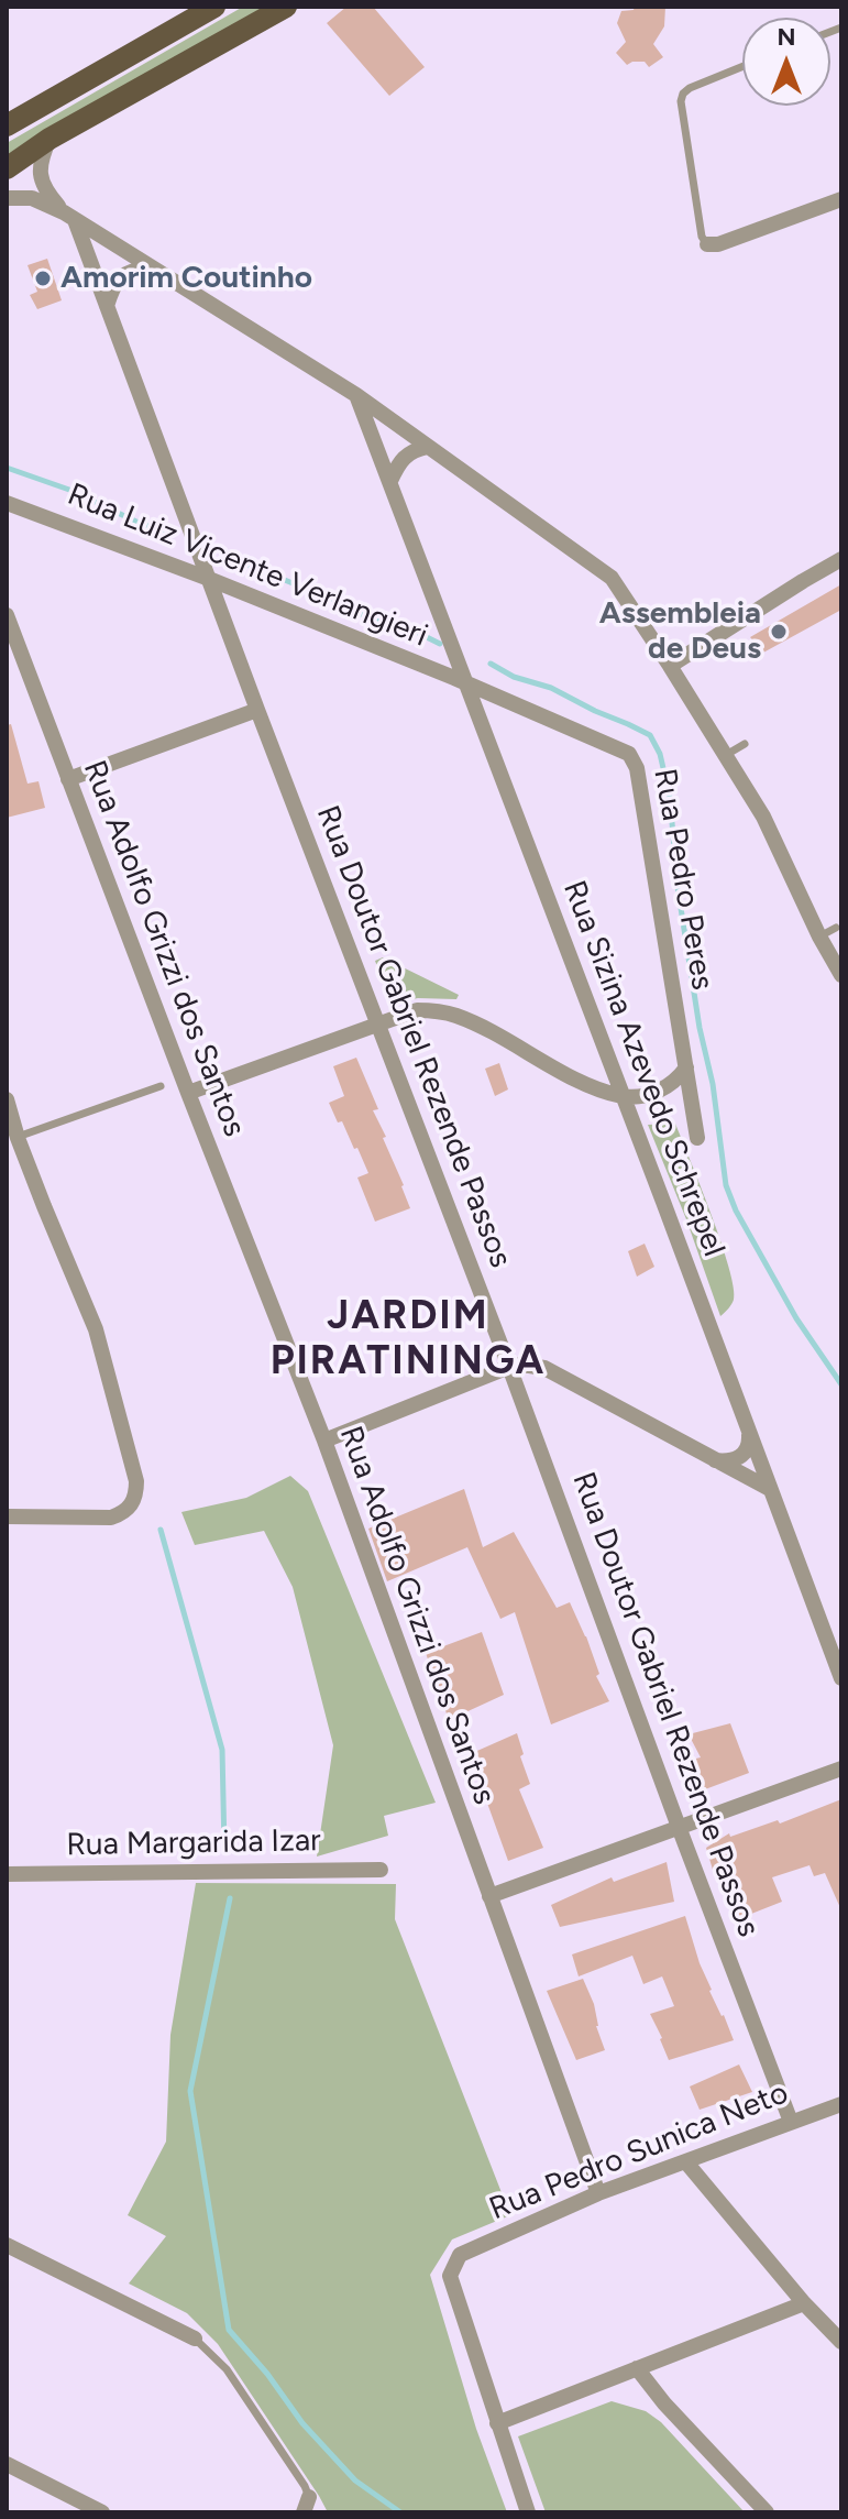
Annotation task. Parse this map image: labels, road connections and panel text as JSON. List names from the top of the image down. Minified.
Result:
{"streets":{"street":["Rua Luiz Vicente Verlangieri","Rua Pedro Peres","Rua Adolfo Grizzi dos Santos","Rua Doutor Gabriel Rezende Passos","Rua Sizina Azevedo Schrepel","Rua Margarida Izar","Rua Pedro Sunica Neto"]},"crossings":[["Rua Luiz Vicente Verlangieri","Rua Pedro Peres"],["Rua Luiz Vicente Verlangieri","Rua Doutor Gabriel Rezende Passos"],["Rua Luiz Vicente Verlangieri","Rua Sizina Azevedo Schrepel"],["Rua Pedro Peres","Rua Sizina Azevedo Schrepel"],["Rua Adolfo Grizzi dos Santos","Rua Pedro Sunica Neto"],["Rua Doutor Gabriel Rezende Passos","Rua Pedro Sunica Neto"]],"districts":["JARDIM PIRATININGA"],"places":["Amorim Coutinho","Assembleia de Deus"],"north":"top"}
